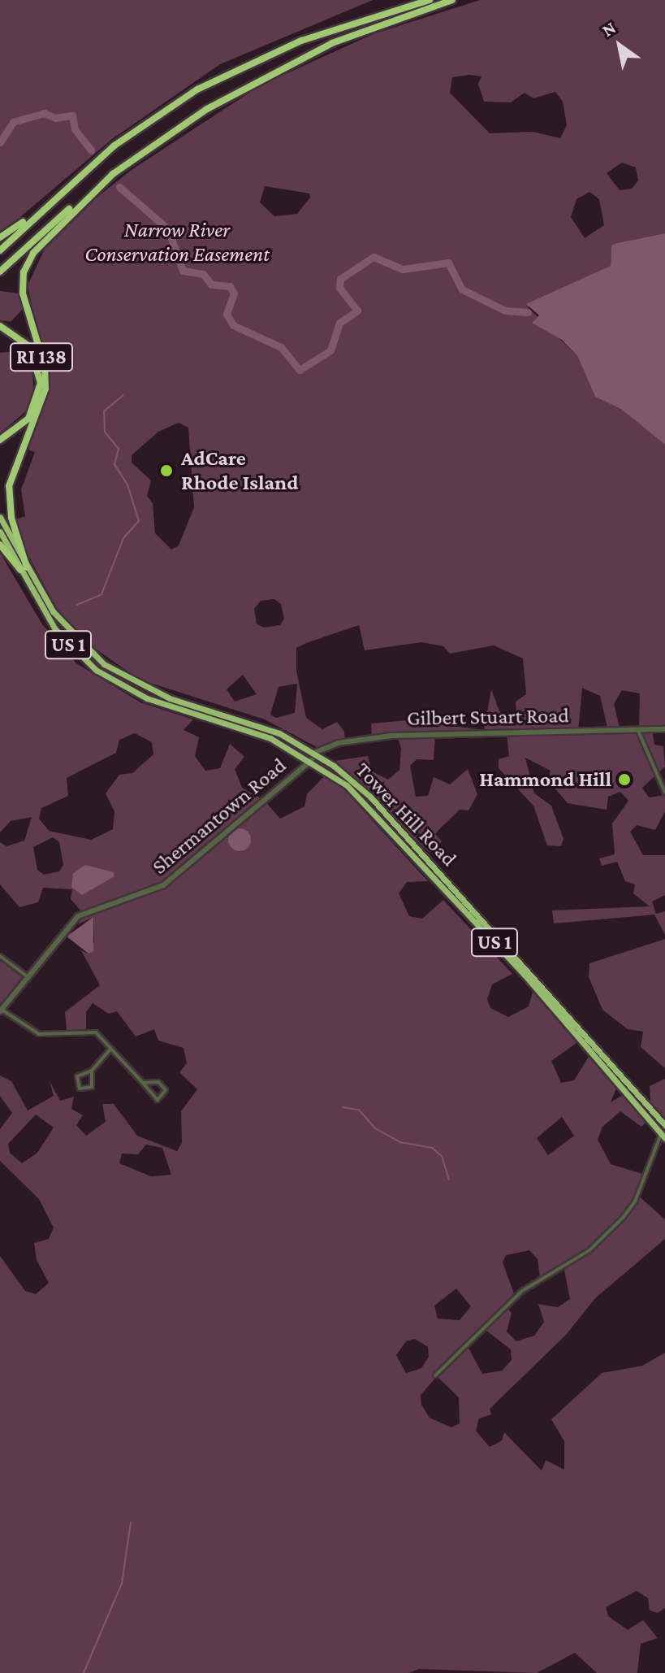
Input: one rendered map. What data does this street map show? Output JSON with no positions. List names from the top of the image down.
{
  "streets": {
    "highway": ["RI 138", "US 1", "Tower Hill Road"],
    "street": ["Gilbert Stuart Road", "Shermantown Road"]
  },
  "crossings": [
    ["RI 138", "Tower Hill Road"],
    ["Gilbert Stuart Road", "Tower Hill Road"],
    ["Tower Hill Road", "Shermantown Road"]
  ],
  "parks": ["Narrow River Conservation Easement"],
  "places": ["AdCare Rhode Island", "Hammond Hill"],
  "north": "top left"
}
